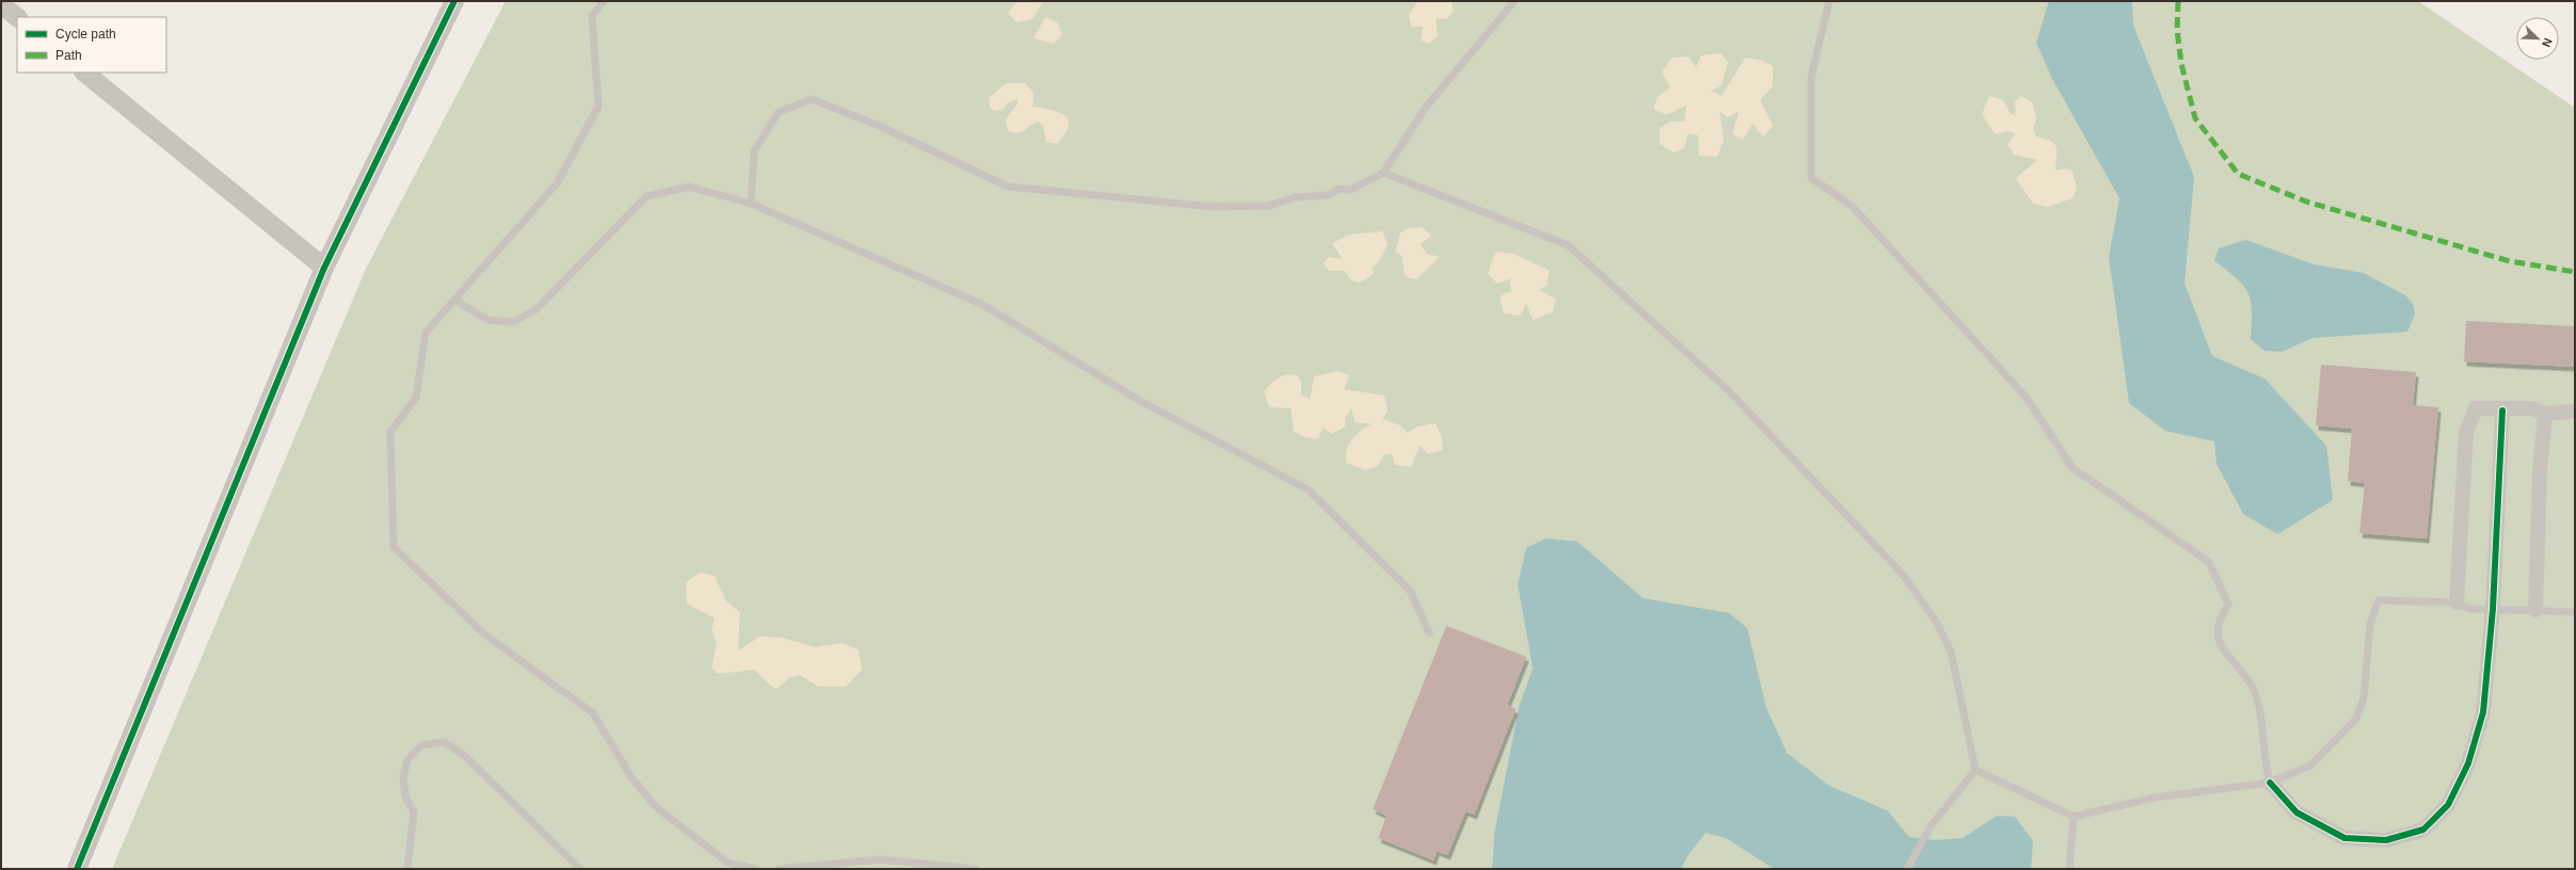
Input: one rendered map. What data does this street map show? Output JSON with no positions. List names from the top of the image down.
{
  "legend": ["Cycle path", "Path"],
  "north": "bottom right"
}
